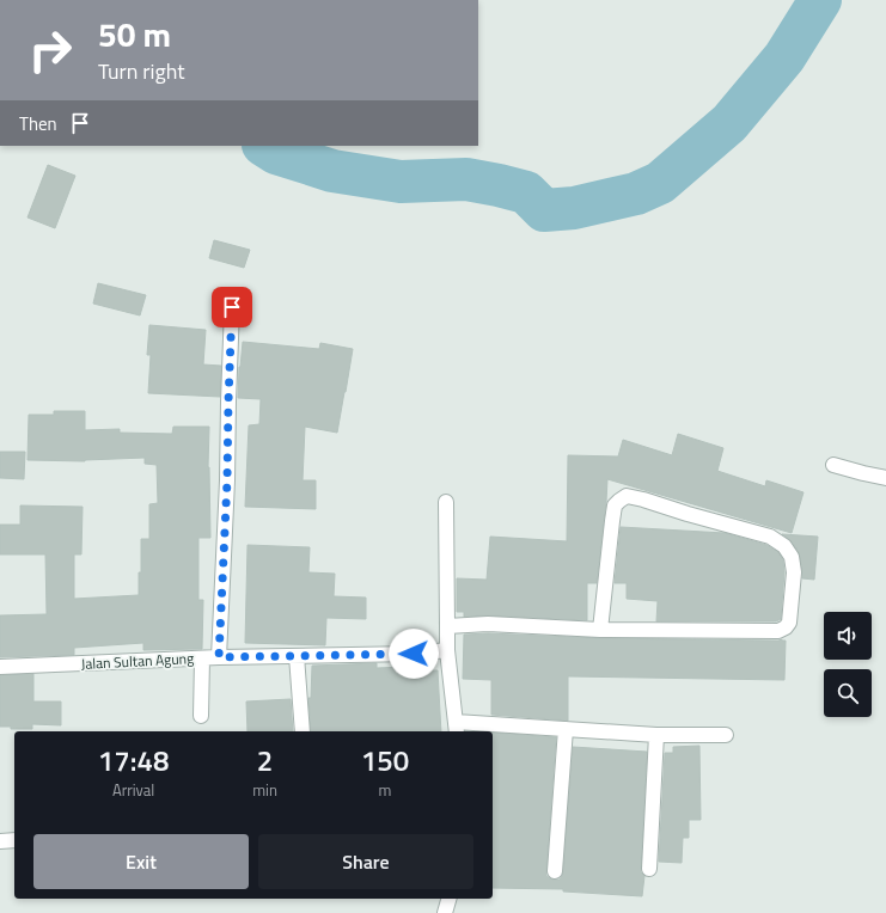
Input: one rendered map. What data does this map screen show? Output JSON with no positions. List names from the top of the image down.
{
  "streets": {
    "street": ["Jalan Sultan Agung"]
  },
  "page": {
    "turn": ["50 m", "Turn right"],
    "then": "Then",
    "eta": [
      "17:48",
      "Arrival",
      "2",
      "min",
      "150",
      "m"
    ],
    "buttons": ["Exit", "Share"]
  }
}
